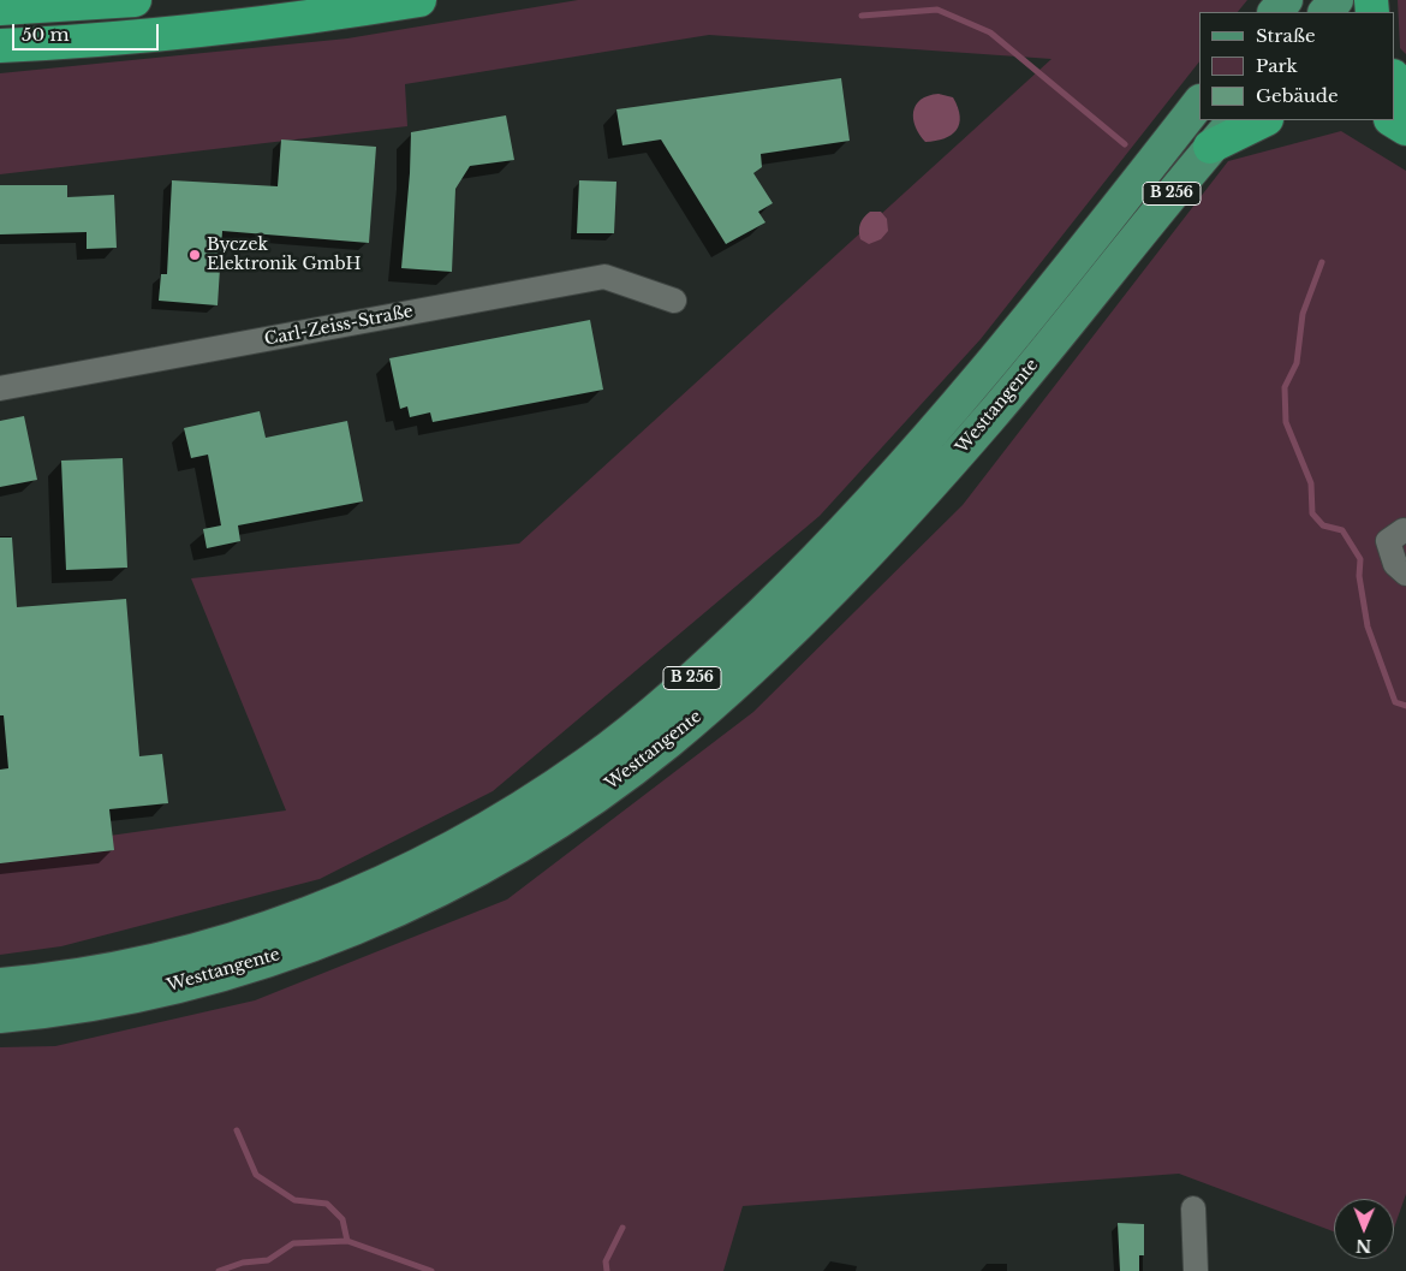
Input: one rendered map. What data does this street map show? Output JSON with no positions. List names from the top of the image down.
{
  "streets": {
    "main road": ["B 256", "Westtangente"],
    "street": ["Carl-Zeiss-Straße"]
  },
  "places": ["Byczek Elektronik GmbH"],
  "legend": ["Straße", "Park", "Gebäude"],
  "scale_bar": "50 m",
  "north": "bottom"
}
